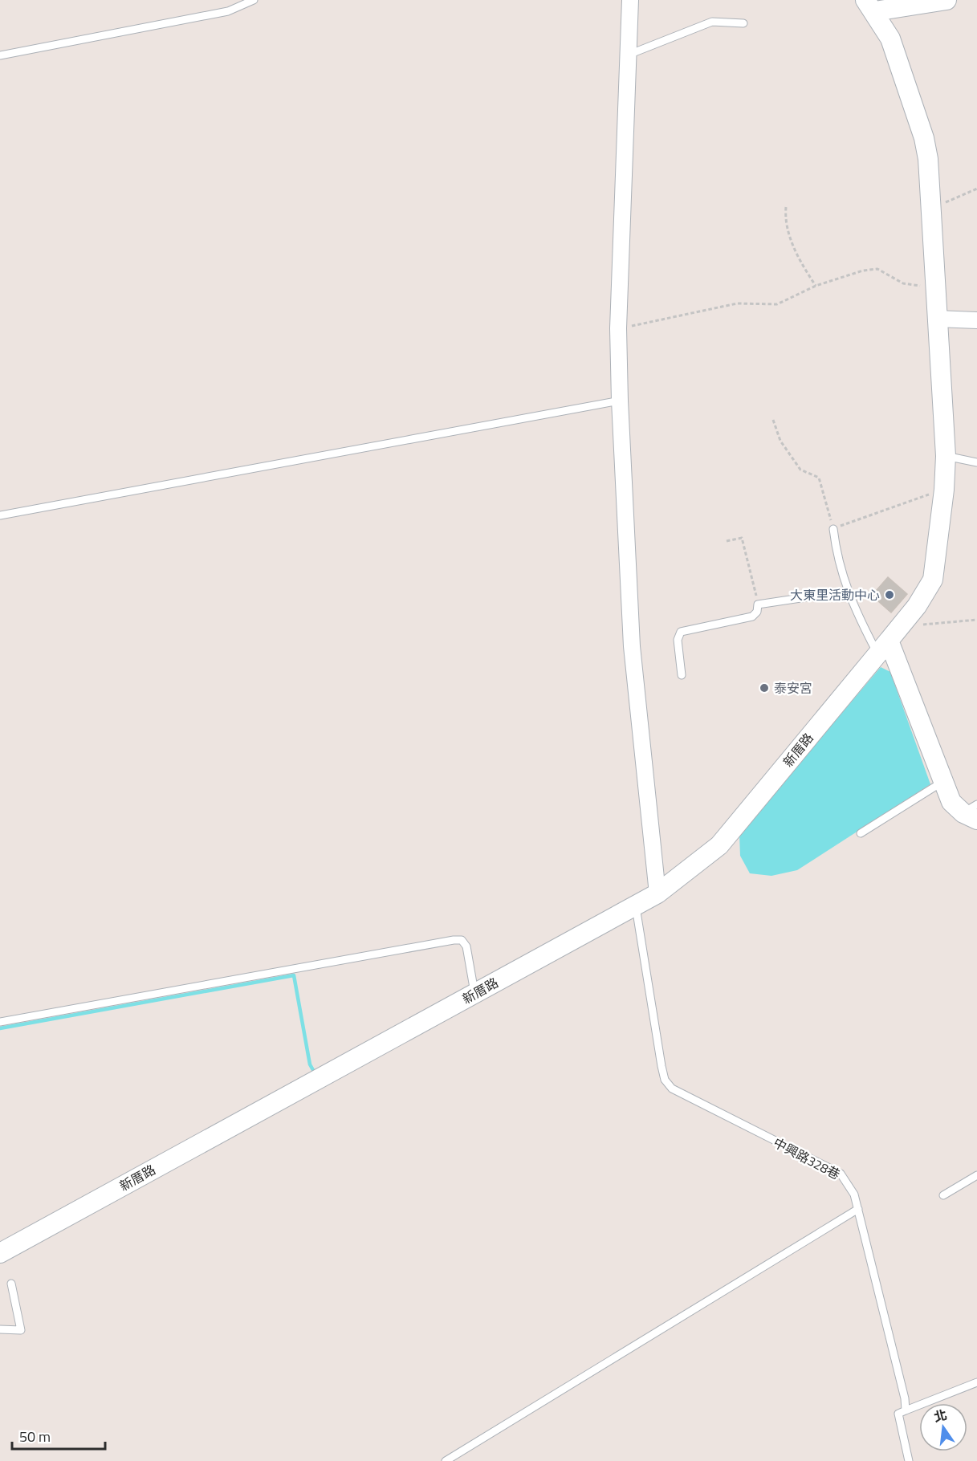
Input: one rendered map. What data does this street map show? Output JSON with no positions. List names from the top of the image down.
{
  "streets": {
    "street": ["新厝路"],
    "lane": ["中興路328巷"]
  },
  "crossings": [
    ["新厝路", "中興路328巷"]
  ],
  "places": ["大東里活動中心", "泰安宮"],
  "scale_bar": "50 m",
  "north": "top"
}
